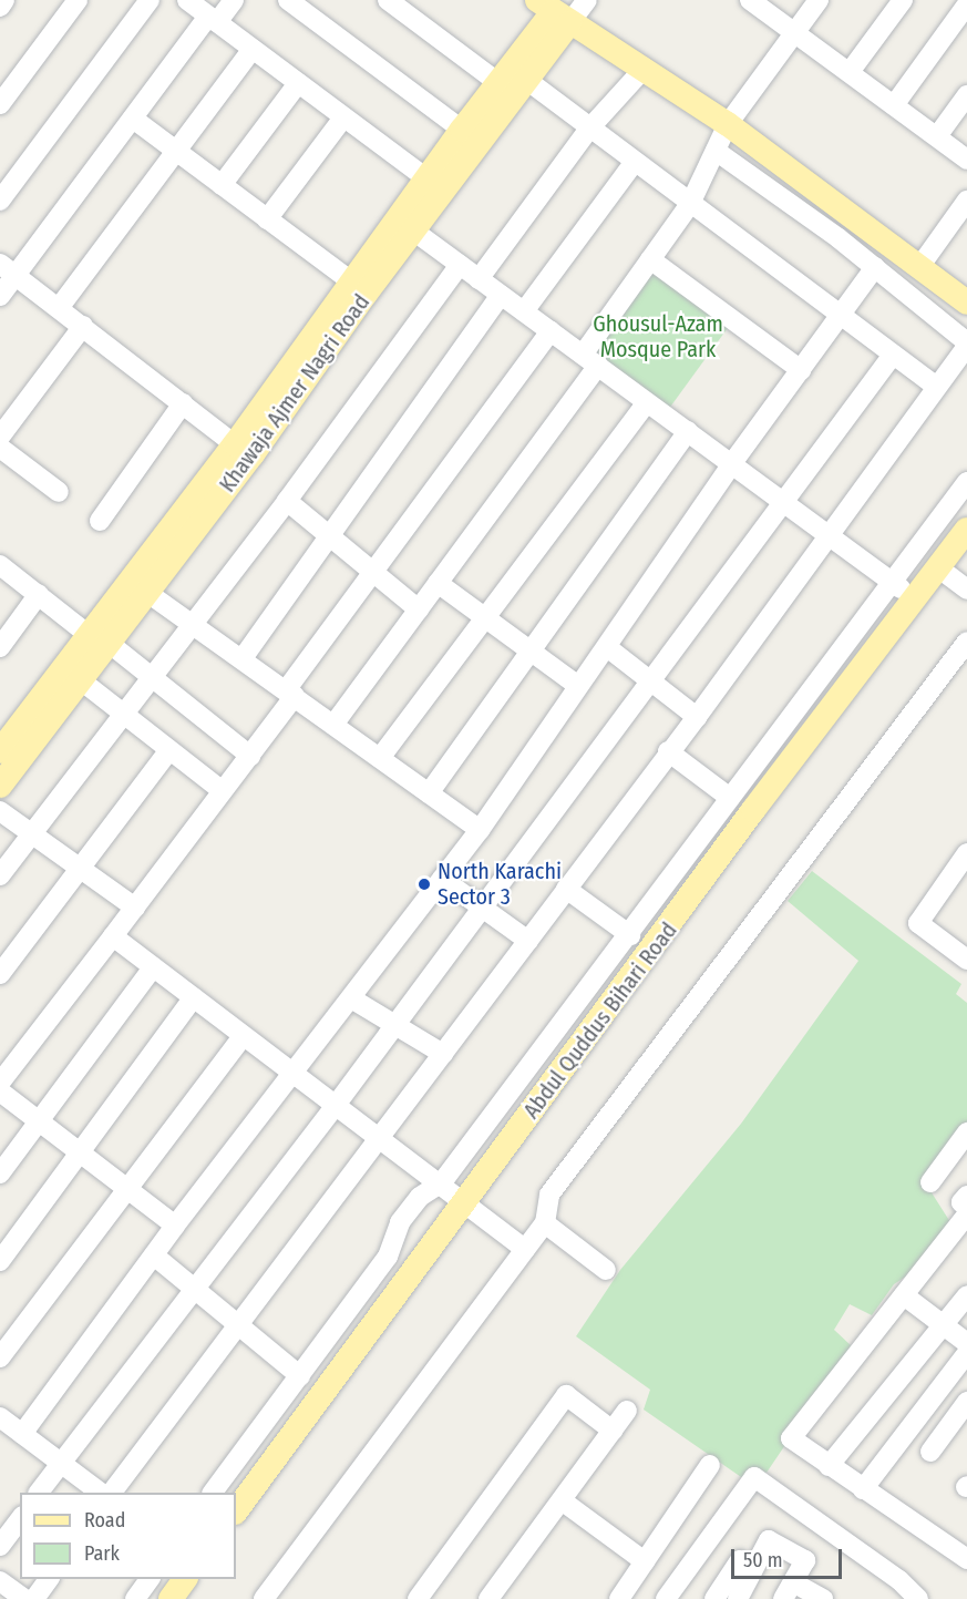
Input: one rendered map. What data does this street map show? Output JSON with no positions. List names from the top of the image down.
{
  "streets": {
    "main road": ["Khawaja Ajmer Nagri Road", "Abdul Quddus Bihari Road"]
  },
  "parks": ["Ghousul-Azam Mosque Park"],
  "places": ["North Karachi Sector 3"],
  "legend": ["Road", "Park"],
  "scale_bar": "50 m"
}
